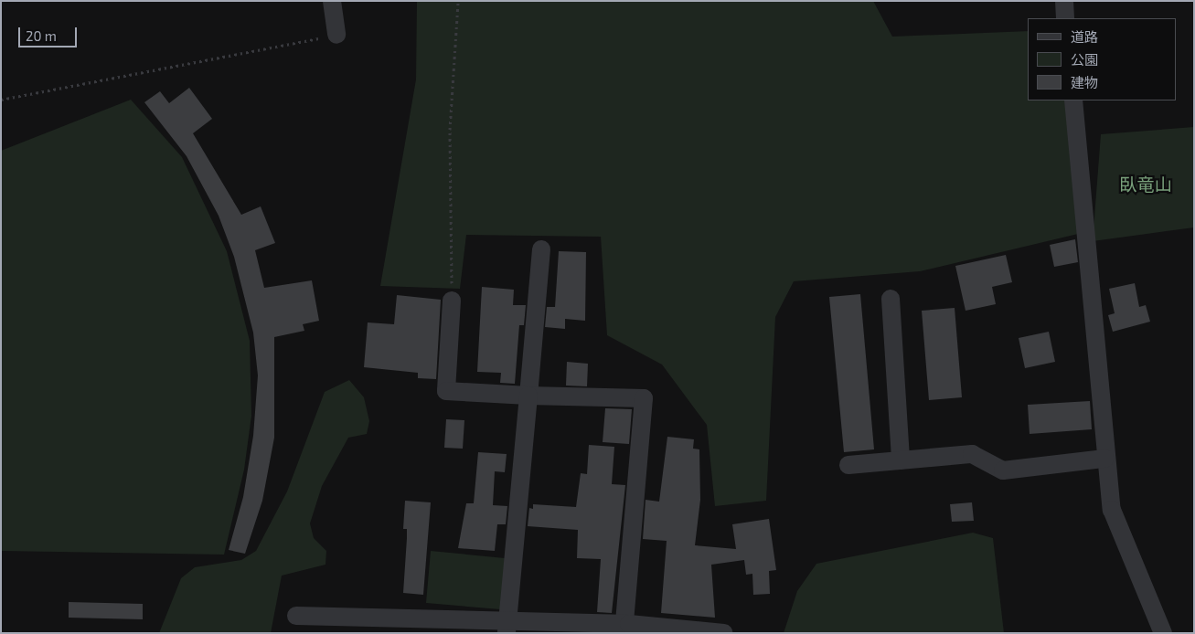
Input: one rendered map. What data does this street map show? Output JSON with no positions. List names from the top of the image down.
{
  "parks": ["臥竜山"],
  "legend": ["道路", "公園", "建物"],
  "scale_bar": "20 m"
}
